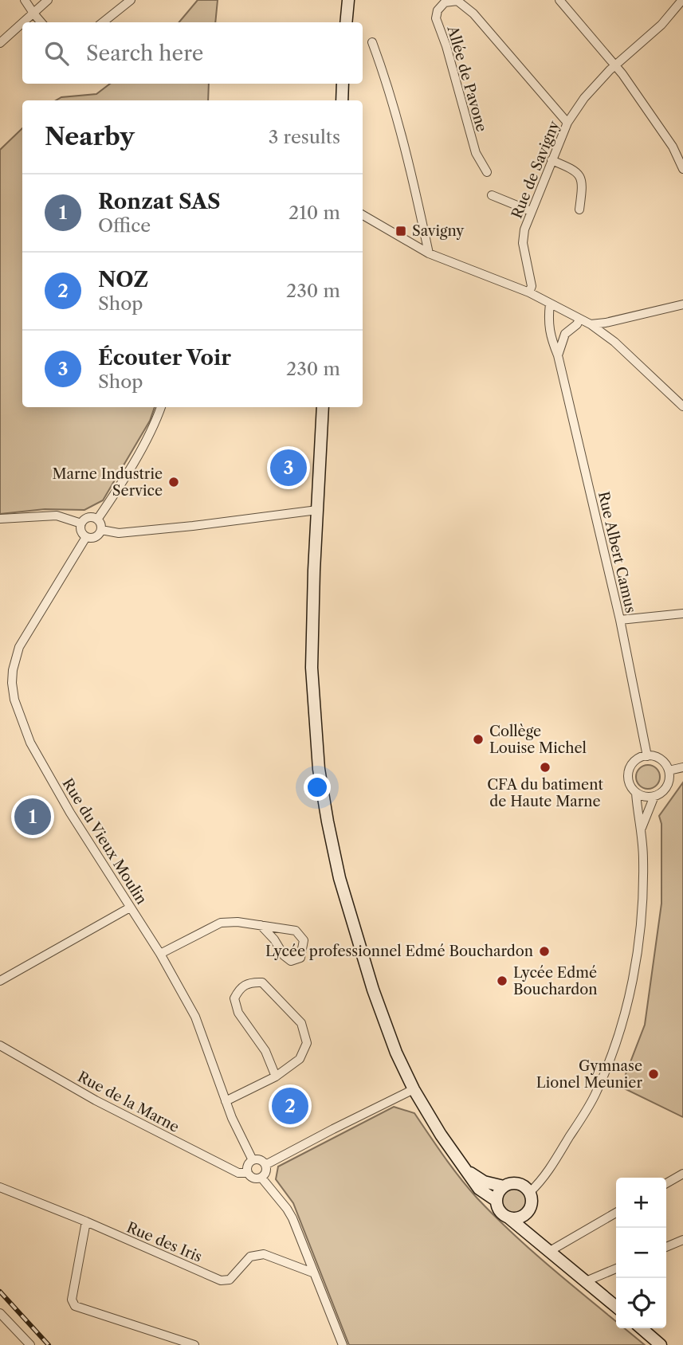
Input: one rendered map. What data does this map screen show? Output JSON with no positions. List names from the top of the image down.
{
  "streets": {
    "street": [
      "Allée de Pavone",
      "Rue de Savigny",
      "Rue Albert Camus",
      "Rue du Vieux Moulin",
      "Rue de la Marne",
      "Rue des Iris"
    ]
  },
  "crossings": [
    ["Allée de Pavone", "Rue de Savigny"],
    ["Rue du Vieux Moulin", "Rue de la Marne"]
  ],
  "places": {
    "transit": ["Savigny"],
    "other": [
      "Marne Industrie Service",
      "Collège Louise Michel",
      "CFA du batiment de Haute Marne",
      "Lycée professionnel Edmé Bouchardon",
      "Lycée Edmé Bouchardon",
      "Gymnase Lionel Meunier"
    ]
  },
  "page": {
    "search": "Search here",
    "heading": ["Nearby", "3 results"],
    "list": [
      {
        "mark": "1",
        "name": "Ronzat SAS",
        "note": "Office",
        "value": "210 m"
      },
      {
        "mark": "2",
        "name": "NOZ",
        "note": "Shop",
        "value": "230 m"
      },
      {
        "mark": "3",
        "name": "Écouter Voir",
        "note": "Shop",
        "value": "230 m"
      }
    ],
    "pins": ["3", "1", "2"],
    "map_buttons": ["+", "−"]
  }
}
